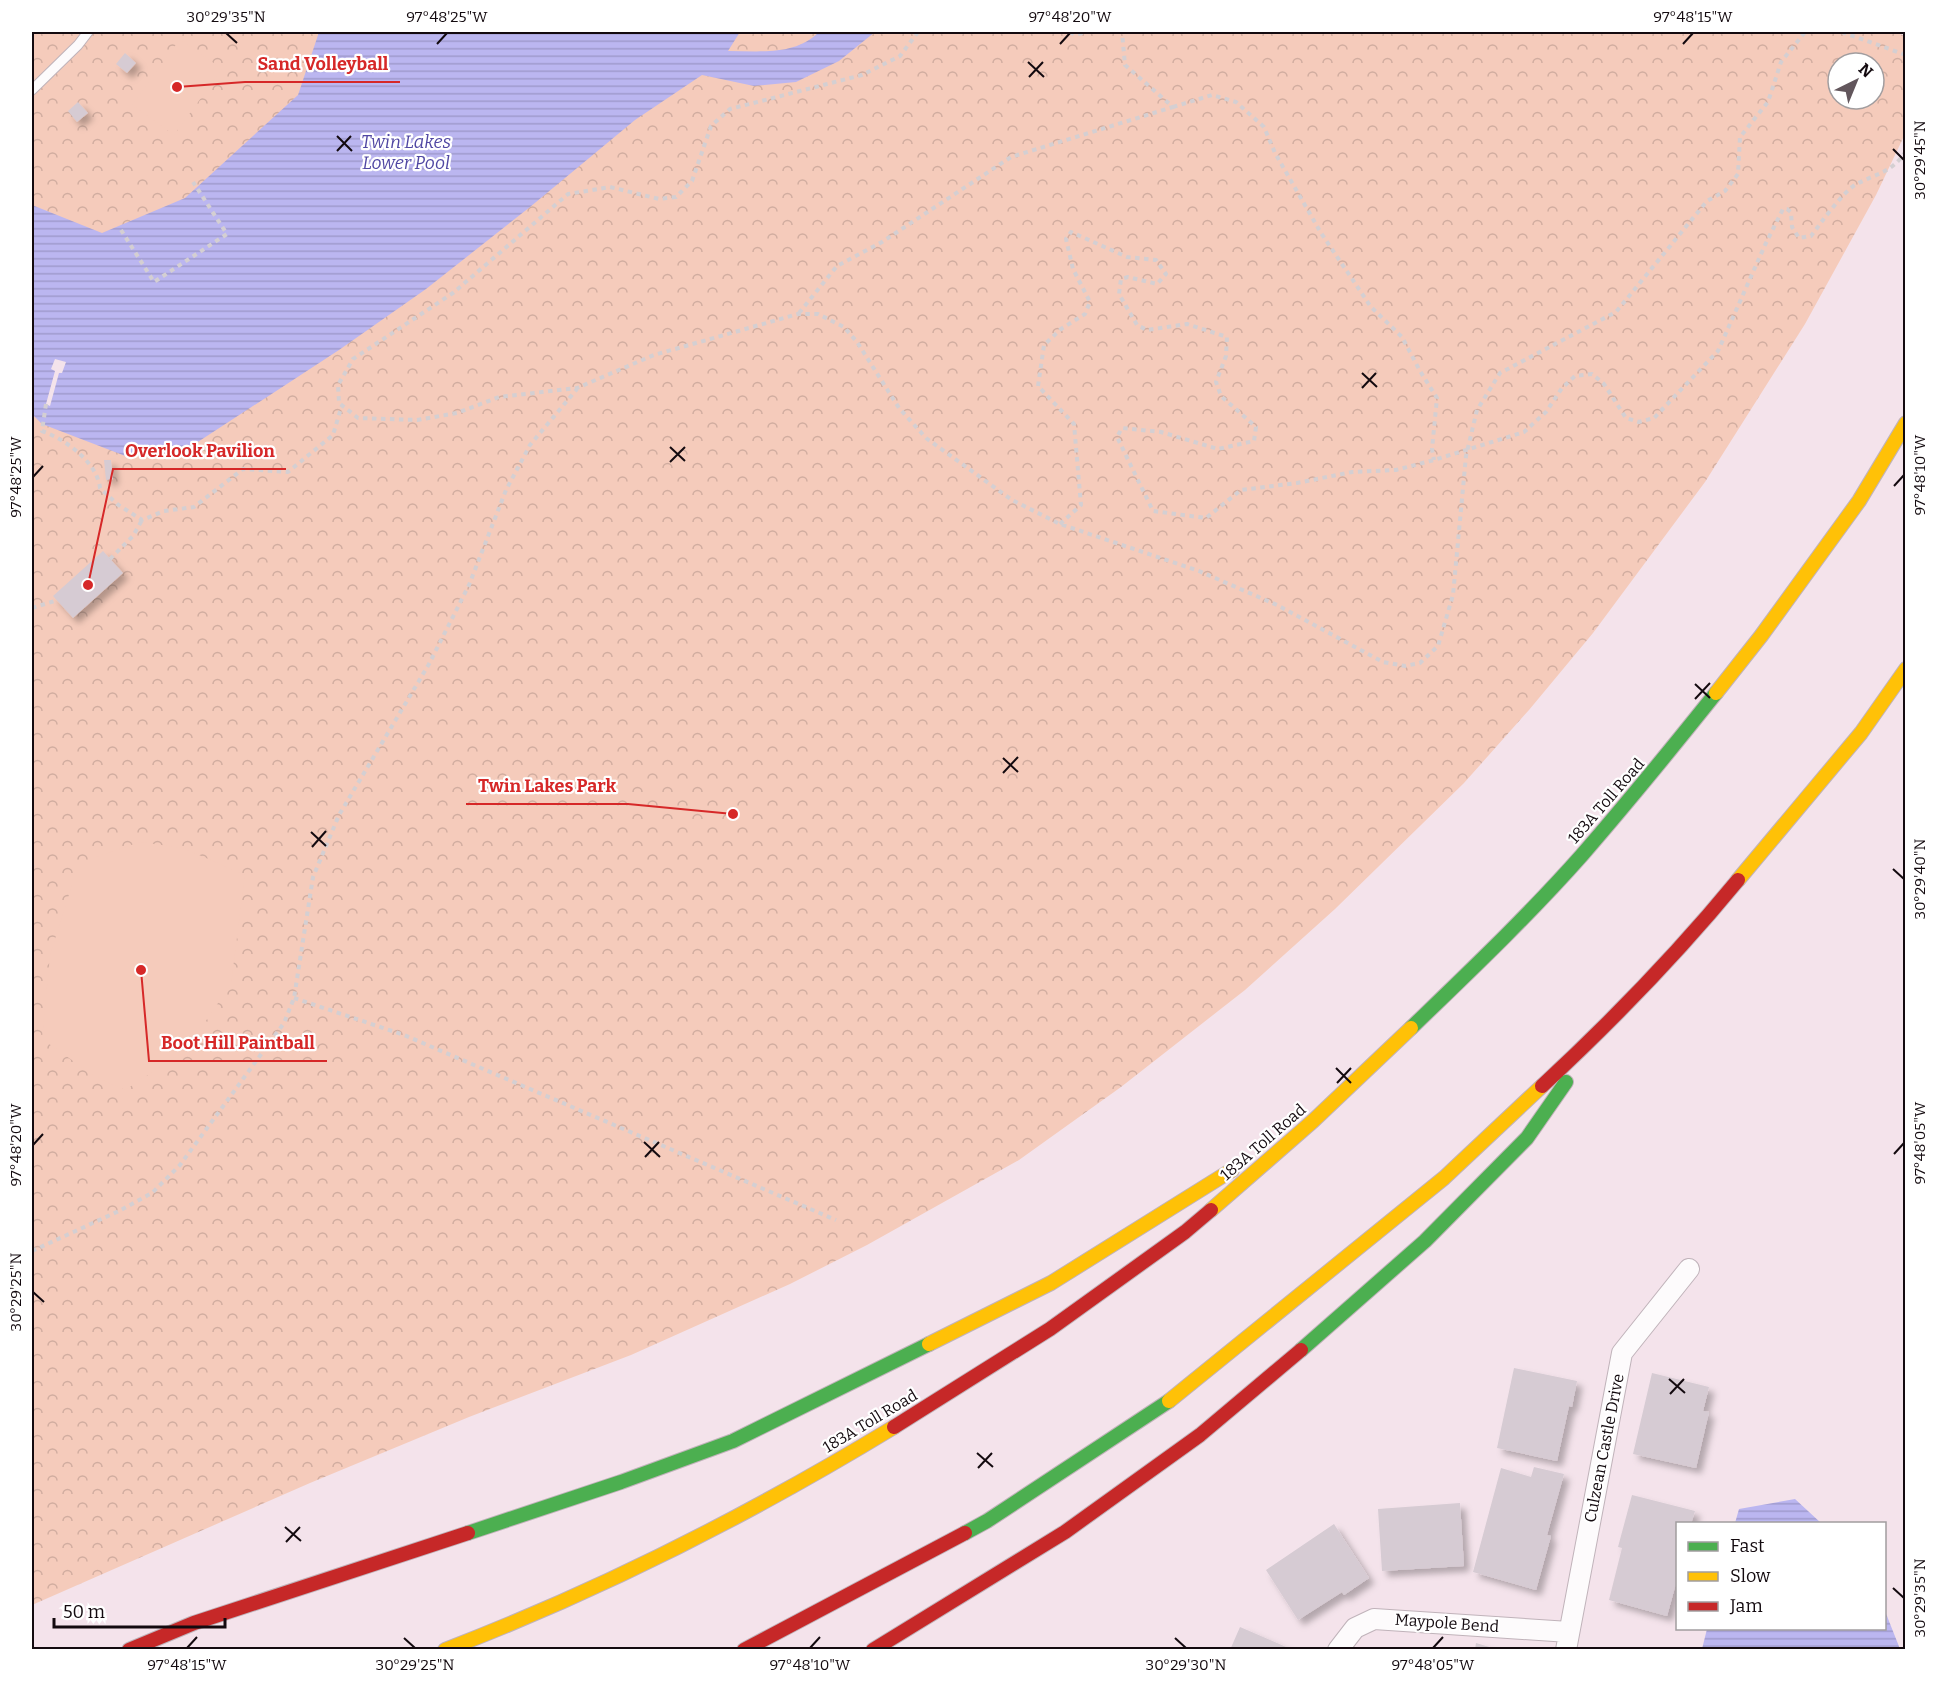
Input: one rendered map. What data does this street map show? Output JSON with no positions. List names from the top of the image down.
{
  "streets": {
    "highway": ["183A Toll Road"],
    "street": ["Culzean Castle Drive", "Maypole Bend"]
  },
  "crossings": [
    ["Culzean Castle Drive", "Maypole Bend"]
  ],
  "water": ["Twin Lakes Lower Pool"],
  "places": [
    "Sand Volleyball",
    "Overlook Pavilion",
    "Twin Lakes Park",
    "Boot Hill Paintball"
  ],
  "legend": ["Fast", "Slow", "Jam"],
  "scale_bar": "50 m",
  "north": "top right",
  "coordinates": [
    "30°29'35\"N",
    "97°48'25\"W",
    "97°48'20\"W",
    "97°48'15\"W",
    "30°29'45\"N",
    "97°48'10\"W",
    "30°29'40\"N",
    "97°48'05\"W",
    "30°29'25\"N",
    "30°29'30\"N"
  ]
}
